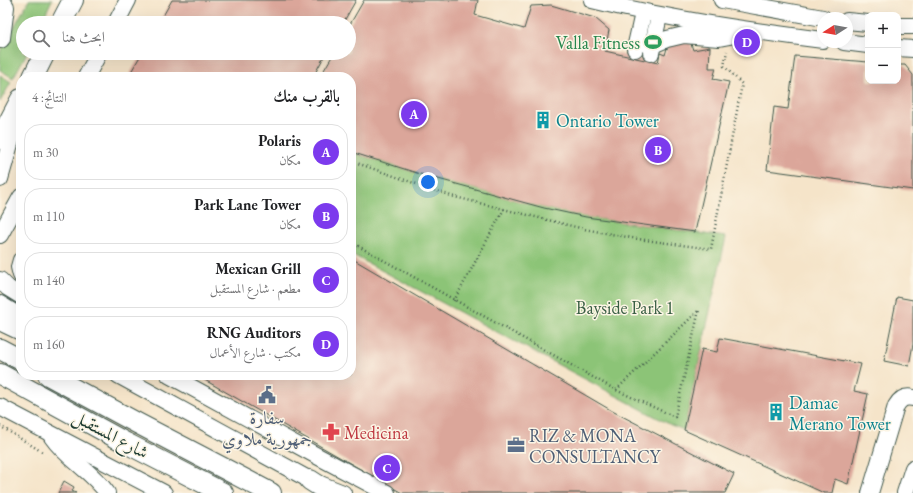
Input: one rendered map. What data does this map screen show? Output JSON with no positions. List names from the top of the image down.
{
  "streets": {
    "main road": ["شارع المستقبل"]
  },
  "parks": ["Bayside Park 1"],
  "places": {
    "sports": ["Valla Fitness"],
    "building": ["Ontario Tower", "Damac Merano Tower"],
    "public building": ["سفارة جمهورية ملاوي"],
    "pharmacy": ["Medicina"],
    "office": ["RIZ & MONA CONSULTANCY"]
  },
  "north": "left",
  "page": {
    "map_buttons": ["+", "−"],
    "search": "ابحث هنا",
    "pins": [
      "D",
      "A",
      "B",
      "C"
    ],
    "heading": ["بالقرب منك", "النتائج: 4"],
    "list": [
      {
        "mark": "A",
        "name": "Polaris",
        "note": "مكان",
        "value": "30 m"
      },
      {
        "mark": "B",
        "name": "Park Lane Tower",
        "note": "مكان",
        "value": "110 m"
      },
      {
        "mark": "C",
        "name": "Mexican Grill",
        "note": "مطعم · شارع المستقبل",
        "value": "140 m"
      },
      {
        "mark": "D",
        "name": "RNG Auditors",
        "note": "مكتب · شارع الأعمال",
        "value": "160 m"
      }
    ]
  }
}
